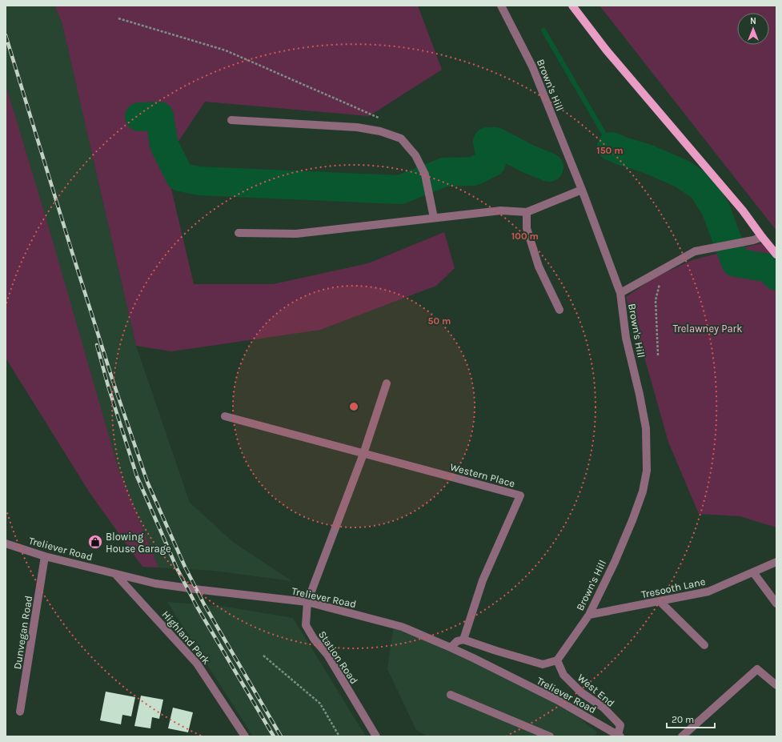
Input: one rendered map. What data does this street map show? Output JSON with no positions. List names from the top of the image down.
{
  "streets": {
    "street": [
      "Brown's Hill",
      "Western Place",
      "Treliever Road",
      "Tresooth Lane",
      "Dunvegan Road",
      "Highland Park",
      "Station Road",
      "West End"
    ]
  },
  "crossings": [
    ["Brown's Hill", "Tresooth Lane"],
    ["Brown's Hill", "West End"],
    ["Treliever Road", "Dunvegan Road"],
    ["Treliever Road", "Highland Park"],
    ["Treliever Road", "Station Road"],
    ["Treliever Road", "West End"]
  ],
  "parks": ["Trelawney Park"],
  "places": {
    "shop": ["Blowing House Garage"]
  },
  "scale_bar": "20 m",
  "north": "top",
  "rings": ["150 m", "100 m", "50 m"]
}
